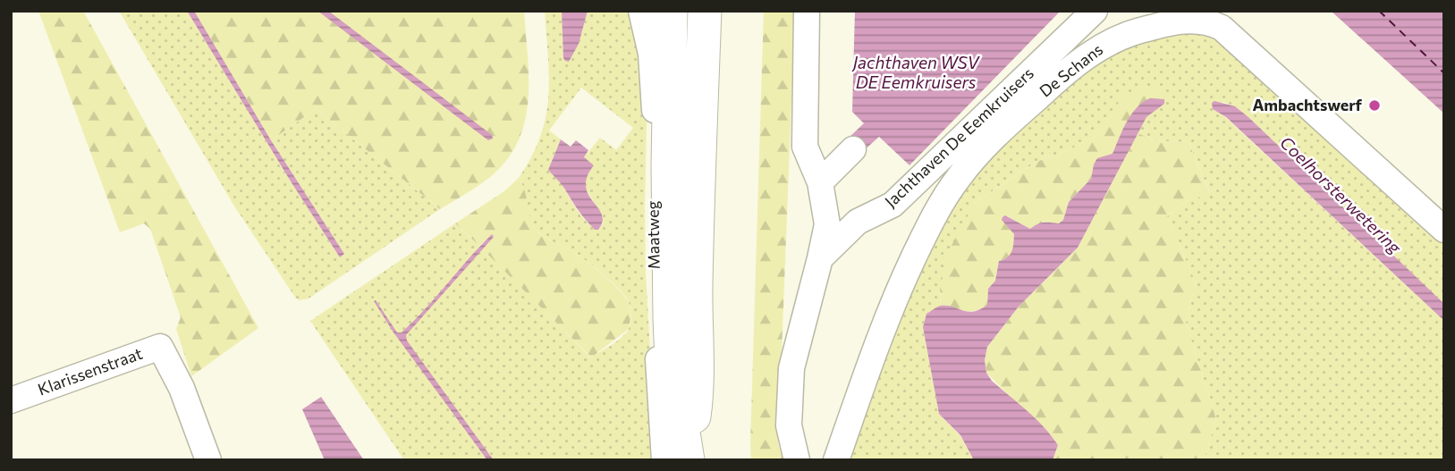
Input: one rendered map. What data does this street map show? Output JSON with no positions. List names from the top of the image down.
{
  "streets": {
    "main road": ["Maatweg"],
    "street": ["De Schans", "Jachthaven De Eemkruisers", "Klarissenstraat"]
  },
  "water": ["Jachthaven WSV DE Eemkruisers", "Coelhorsterwetering"],
  "places": ["Ambachtswerf"]
}
